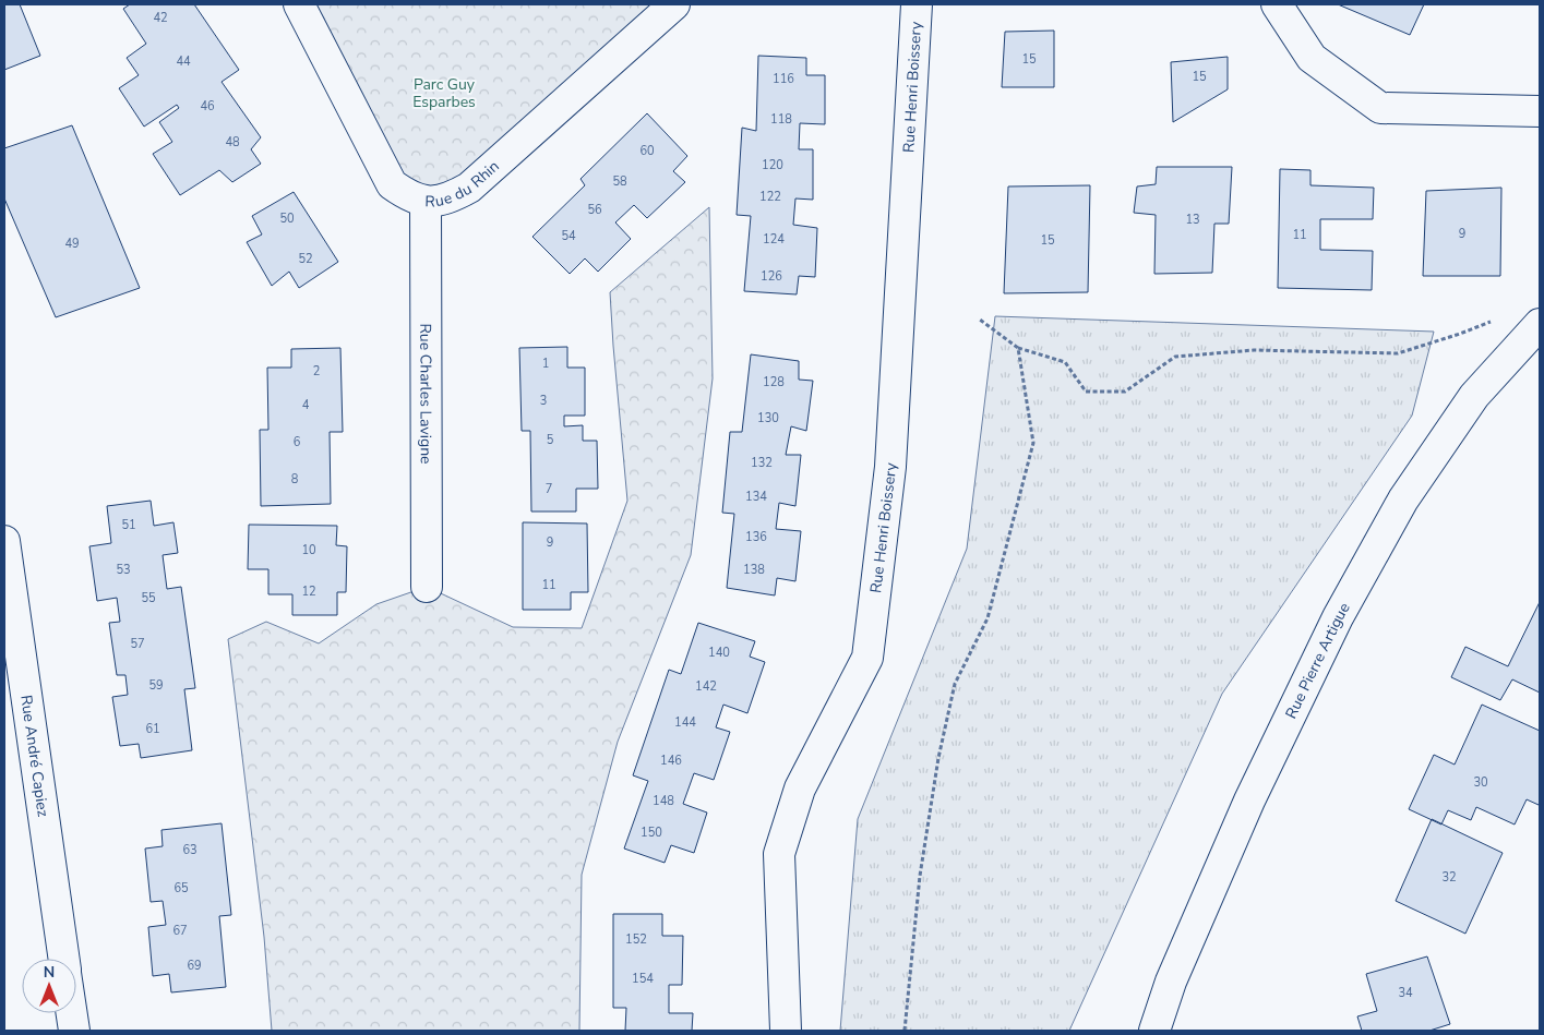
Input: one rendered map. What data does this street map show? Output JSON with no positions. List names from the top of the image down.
{
  "streets": {
    "street": [
      "Rue Henri Boissery",
      "Rue du Rhin",
      "Rue Charles Lavigne",
      "Rue Pierre Artigue",
      "Rue André Capiez"
    ]
  },
  "crossings": [
    ["Rue du Rhin", "Rue Charles Lavigne"]
  ],
  "parks": ["Parc Guy Esparbes"],
  "house_numbers": [
    "42",
    "15",
    "44",
    "15",
    "116",
    "46",
    "118",
    "48",
    "60",
    "120",
    "58",
    "122",
    "56",
    "50",
    "13",
    "9",
    "11",
    "54",
    "124",
    "15",
    "49",
    "52",
    "126",
    "1",
    "2",
    "128",
    "3",
    "4",
    "130",
    "5",
    "6",
    "132",
    "8",
    "7",
    "134",
    "51",
    "136",
    "9",
    "10",
    "53",
    "138",
    "11",
    "12",
    "55",
    "57",
    "140",
    "59",
    "142",
    "144",
    "61",
    "146",
    "30",
    "148",
    "150",
    "63",
    "32",
    "65",
    "67",
    "152",
    "69",
    "154",
    "34"
  ],
  "north": "top"
}
